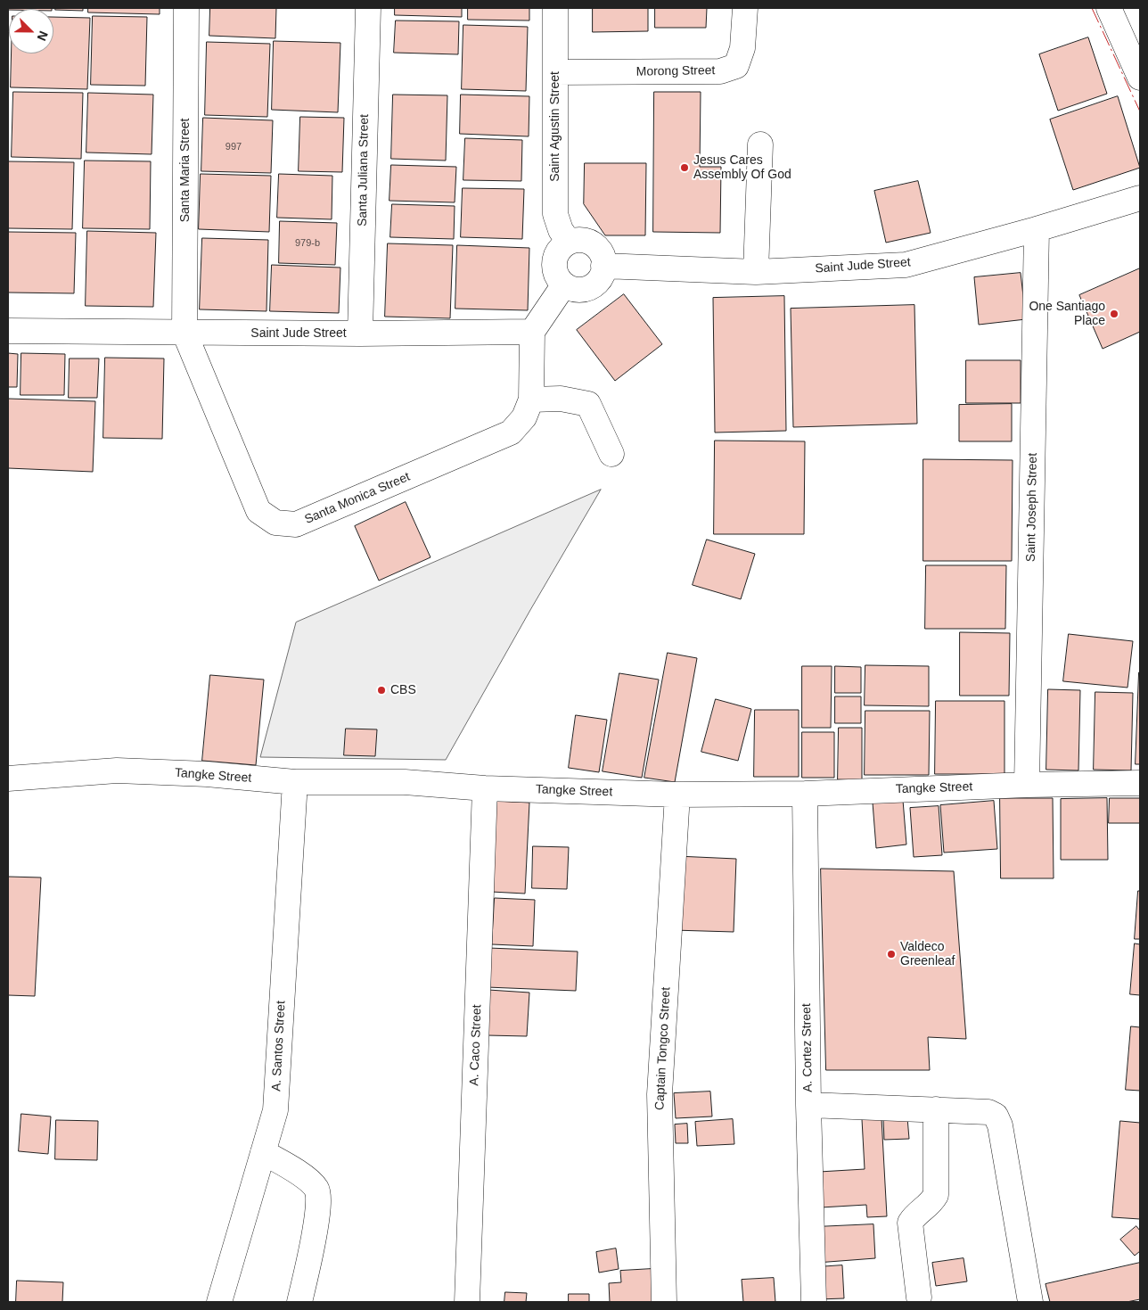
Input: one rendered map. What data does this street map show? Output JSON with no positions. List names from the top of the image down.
{
  "streets": {
    "street": [
      "Morong Street",
      "Saint Agustin Street",
      "Santa Maria Street",
      "Santa Juliana Street",
      "Saint Jude Street",
      "Santa Monica Street",
      "Saint Joseph Street",
      "Tangke Street",
      "A. Caco Street",
      "A. Santos Street",
      "A. Cortez Street",
      "Captain Tongco Street"
    ]
  },
  "crossings": [
    ["Morong Street", "Saint Agustin Street"],
    ["Saint Agustin Street", "Saint Jude Street"],
    ["Santa Maria Street", "Saint Jude Street"],
    ["Santa Maria Street", "Santa Monica Street"],
    ["Santa Juliana Street", "Saint Jude Street"],
    ["Saint Jude Street", "Santa Monica Street"],
    ["Saint Jude Street", "Saint Joseph Street"],
    ["Saint Joseph Street", "Tangke Street"],
    ["Tangke Street", "A. Caco Street"],
    ["Tangke Street", "A. Santos Street"],
    ["Tangke Street", "A. Cortez Street"],
    ["Tangke Street", "Captain Tongco Street"]
  ],
  "places": [
    "Jesus Cares Assembly Of God",
    "One Santiago Place",
    "CBS",
    "Valdeco Greenleaf"
  ],
  "house_numbers": ["997", "979-b"],
  "north": "bottom right"
}
